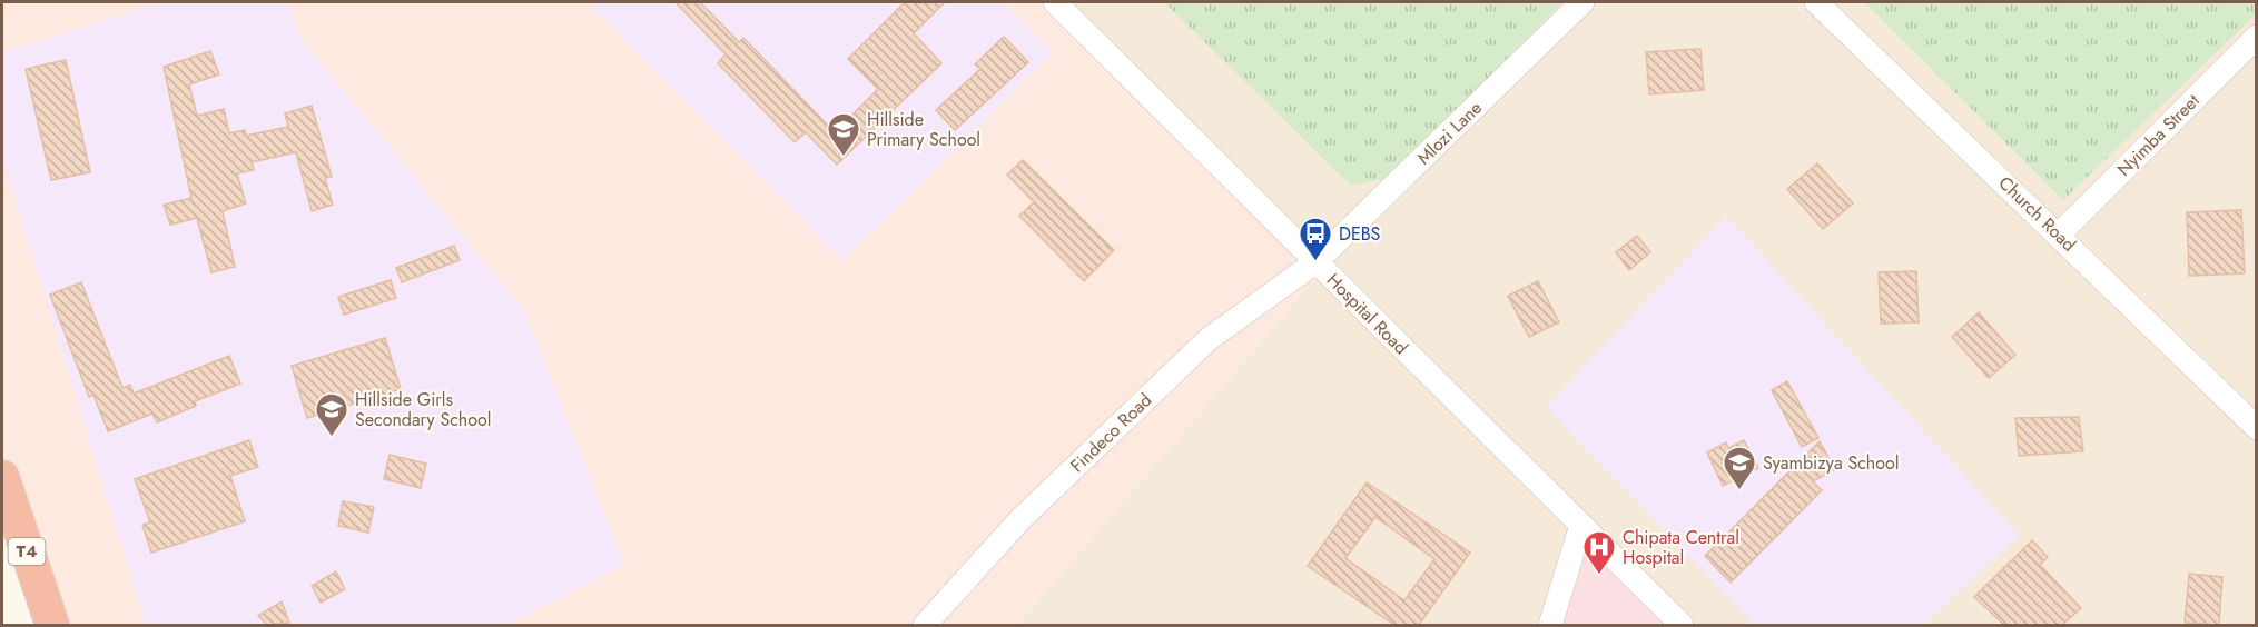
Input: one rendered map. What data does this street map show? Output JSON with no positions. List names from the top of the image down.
{
  "streets": {
    "highway": ["T4"],
    "street": [
      "Mlozi Lane",
      "Nyimba Street",
      "Church Road",
      "Hospital Road",
      "Findeco Road"
    ]
  },
  "crossings": [
    ["Mlozi Lane", "Hospital Road"],
    ["Mlozi Lane", "Findeco Road"],
    ["Nyimba Street", "Church Road"],
    ["Hospital Road", "Findeco Road"]
  ],
  "places": {
    "school or university": ["Hillside Primary School", "Hillside Girls Secondary School", "Syambizya School"],
    "bus stop": ["DEBS"],
    "hospital": ["Chipata Central Hospital"]
  }
}
